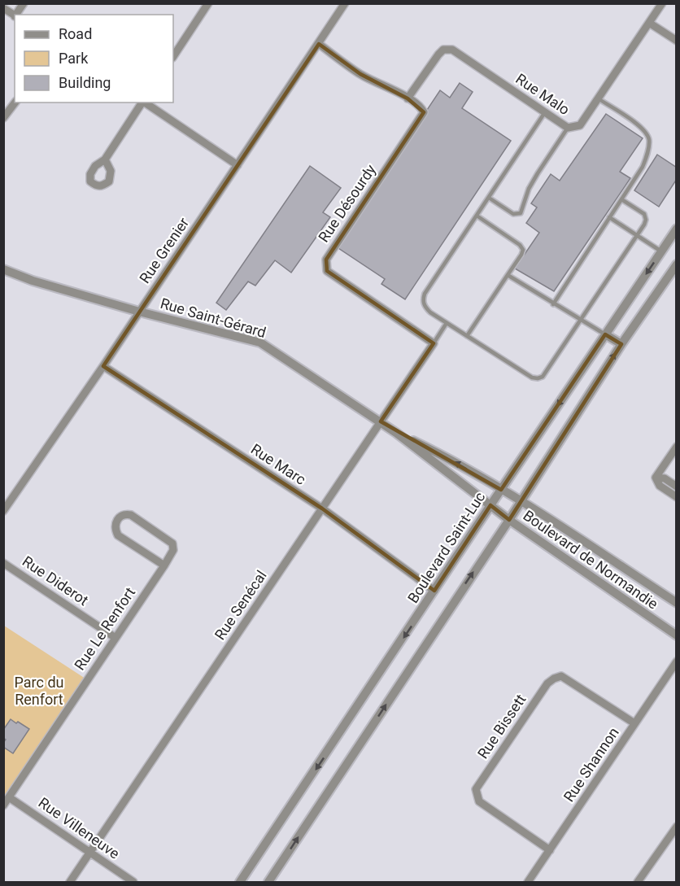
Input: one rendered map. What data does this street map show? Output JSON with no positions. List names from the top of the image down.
{
  "streets": {
    "street": [
      "Rue Malo",
      "Rue Désourdy",
      "Rue Grenier",
      "Rue Saint-Gérard",
      "Rue Marc",
      "Boulevard Saint-Luc",
      "Boulevard de Normandie",
      "Rue Diderot",
      "Rue Senécal",
      "Rue Le Renfort",
      "Rue Bissett",
      "Rue Shannon",
      "Rue Villeneuve"
    ]
  },
  "crossings": [
    ["Rue Malo", "Rue Désourdy"],
    ["Rue Désourdy", "Rue Senécal"],
    ["Rue Grenier", "Rue Saint-Gérard"],
    ["Rue Grenier", "Rue Marc"],
    ["Rue Saint-Gérard", "Boulevard Saint-Luc"],
    ["Rue Saint-Gérard", "Boulevard de Normandie"],
    ["Rue Saint-Gérard", "Rue Senécal"],
    ["Rue Marc", "Boulevard Saint-Luc"],
    ["Rue Marc", "Rue Senécal"],
    ["Boulevard Saint-Luc", "Boulevard de Normandie"],
    ["Rue Diderot", "Rue Le Renfort"],
    ["Rue Senécal", "Rue Villeneuve"],
    ["Rue Le Renfort", "Rue Villeneuve"],
    ["Rue Bissett", "Rue Shannon"]
  ],
  "parks": ["Parc du Renfort"],
  "legend": ["Road", "Park", "Building"]
}
